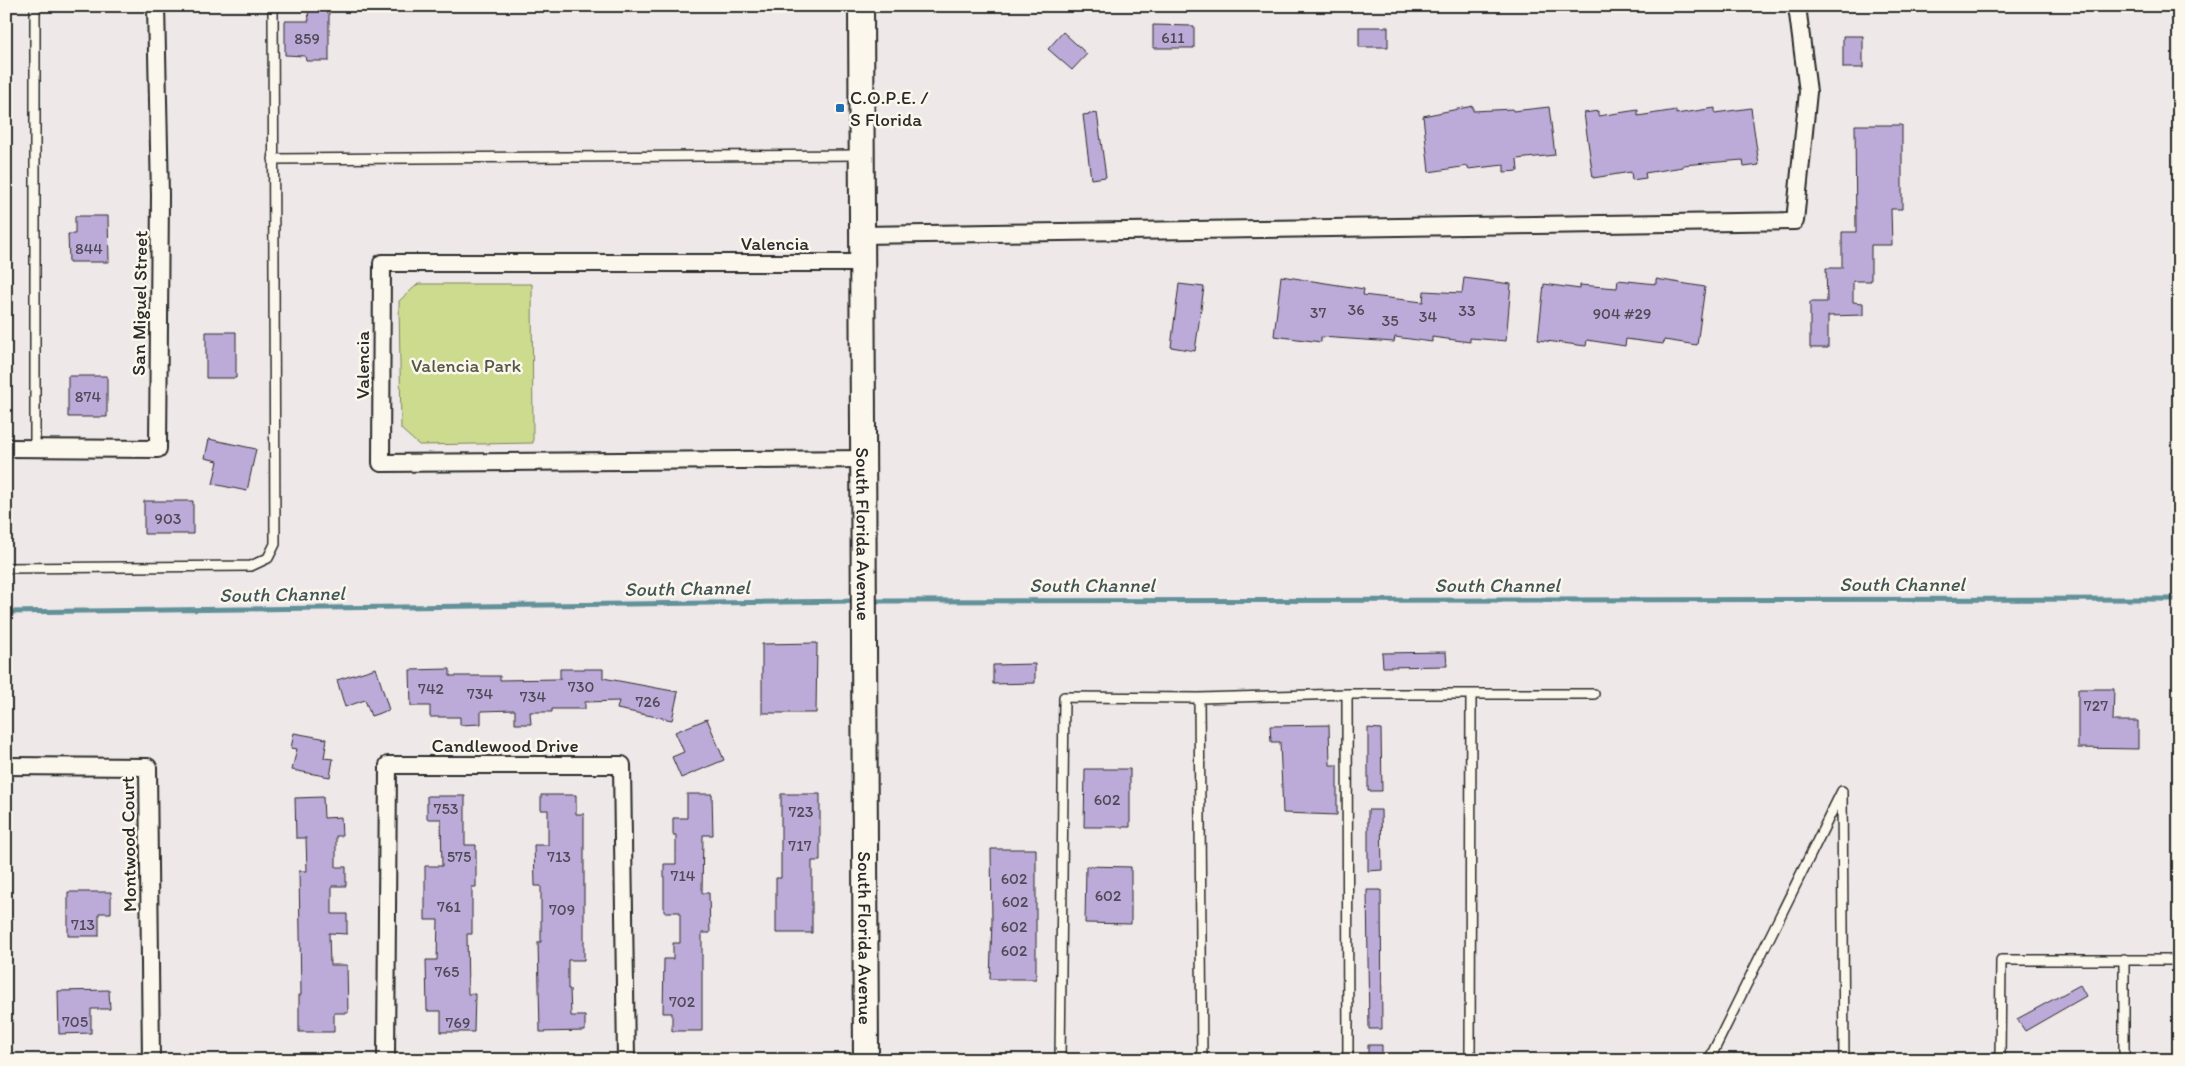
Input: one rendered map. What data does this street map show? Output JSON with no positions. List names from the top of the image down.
{
  "streets": {
    "main road": ["South Florida Avenue"],
    "street": [
      "Valencia",
      "San Miguel Street",
      "Candlewood Drive",
      "Montwood Court"
    ]
  },
  "crossings": [
    ["Valencia", "South Florida Avenue"]
  ],
  "water": ["South Channel"],
  "parks": ["Valencia Park"],
  "places": {
    "transit": ["C.O.P.E. / S Florida"]
  },
  "house_numbers": [
    "611",
    "859",
    "844",
    "36",
    "33",
    "37",
    "904 #29",
    "34",
    "35",
    "874",
    "903",
    "730",
    "742",
    "734",
    "734",
    "726",
    "727",
    "602",
    "753",
    "723",
    "717",
    "575",
    "713",
    "714",
    "602",
    "602",
    "602",
    "761",
    "709",
    "713",
    "602",
    "602",
    "765",
    "702",
    "705",
    "769"
  ]
}
